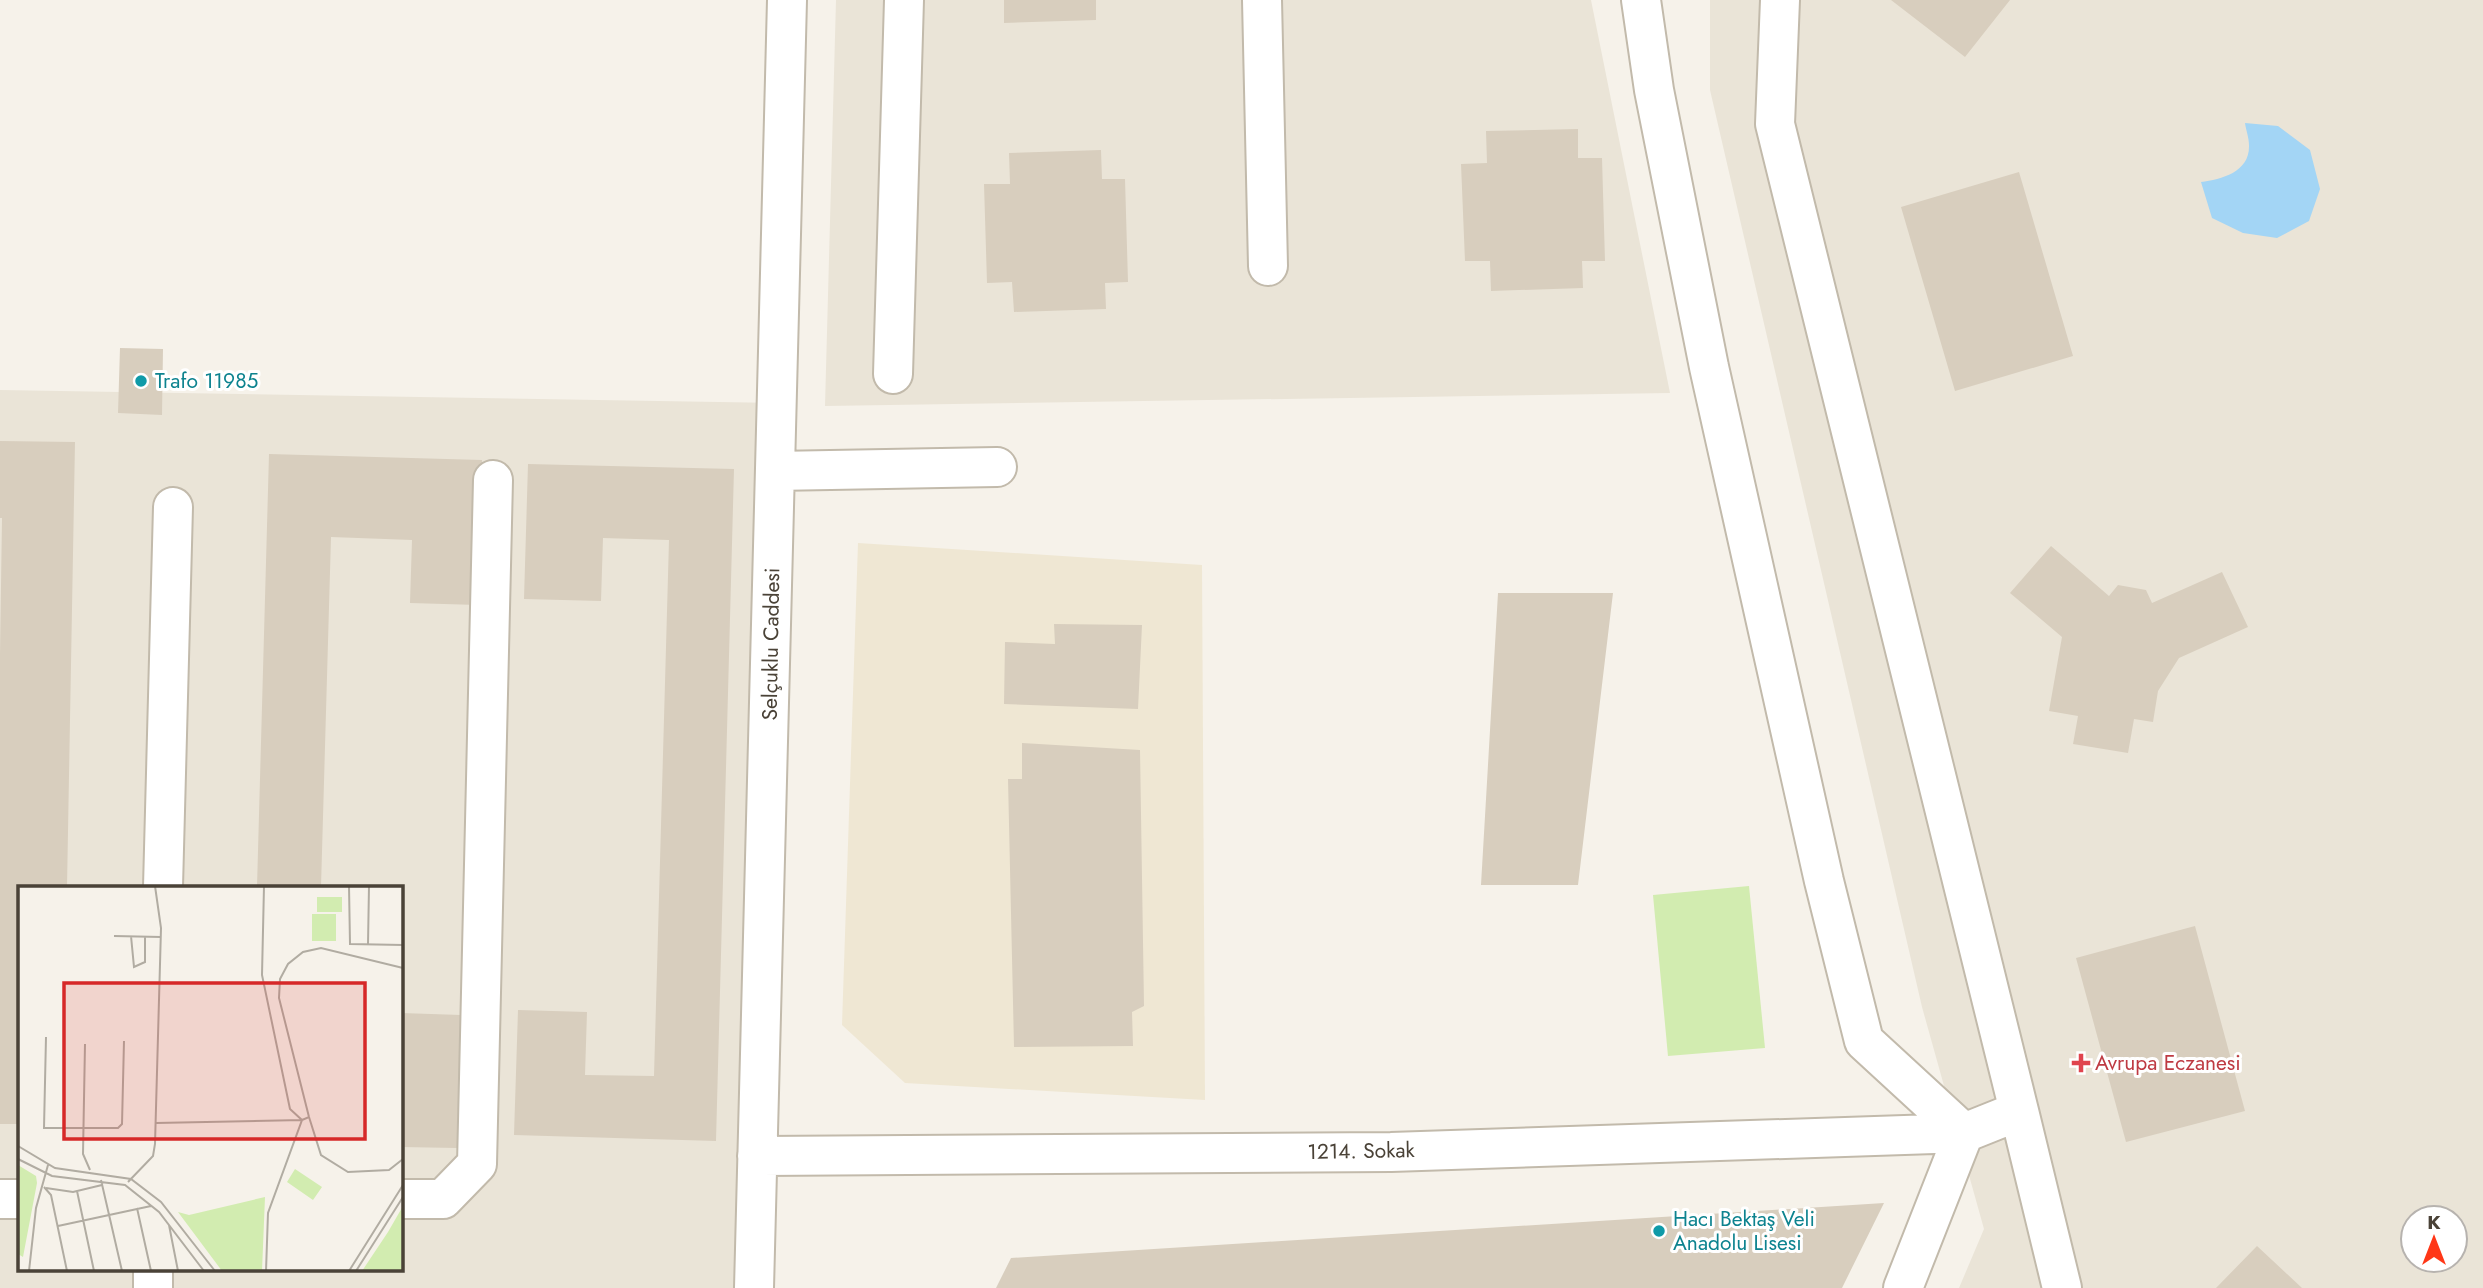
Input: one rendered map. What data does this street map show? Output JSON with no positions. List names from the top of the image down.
{
  "streets": {
    "street": ["Selçuklu Caddesi", "1214. Sokak"]
  },
  "crossings": [
    ["Selçuklu Caddesi", "1214. Sokak"]
  ],
  "places": {
    "other": ["Trafo 11985", "Hacı Bektaş Veli Anadolu Lisesi"],
    "health": ["Avrupa Eczanesi"]
  },
  "north": "top"
}
